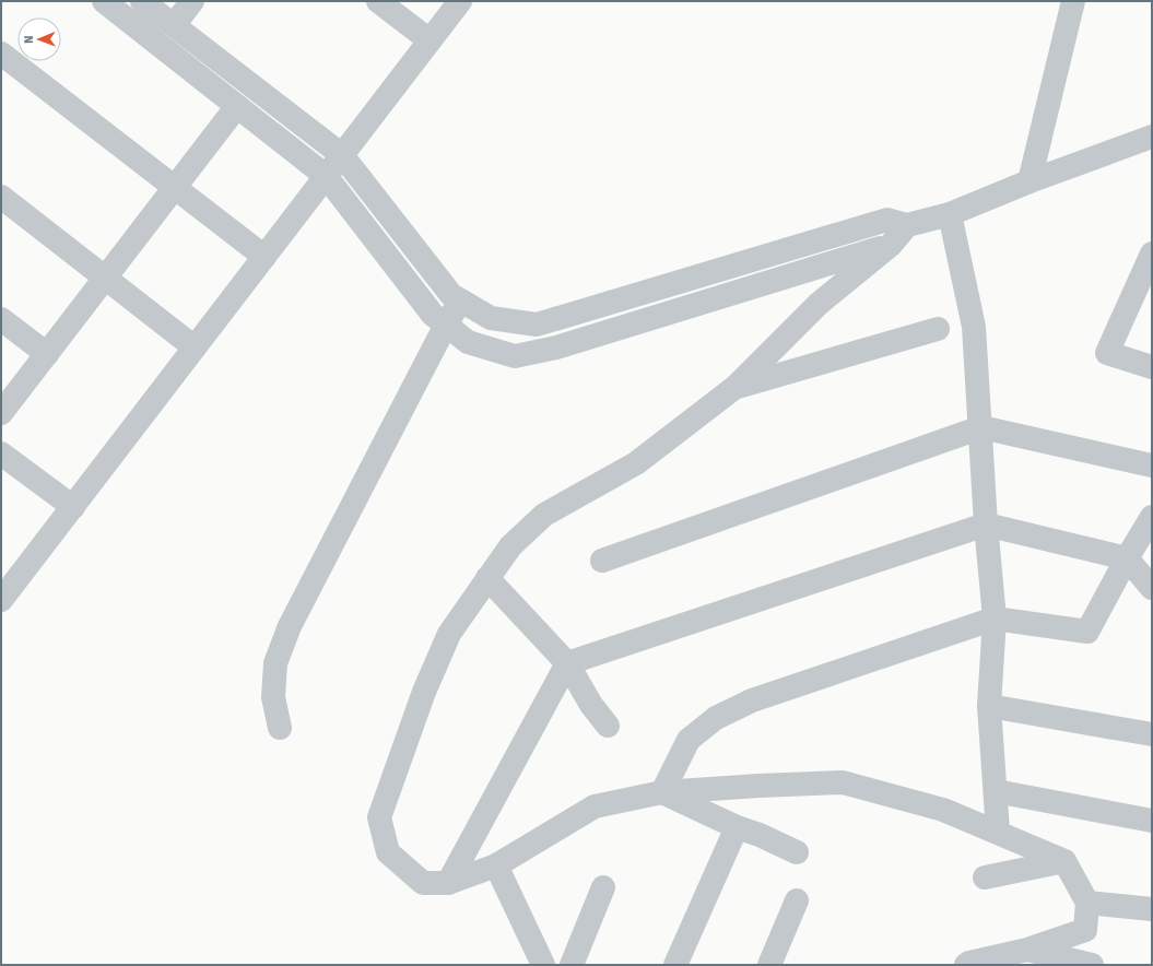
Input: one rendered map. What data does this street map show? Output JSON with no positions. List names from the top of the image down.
{
  "north": "left"
}
